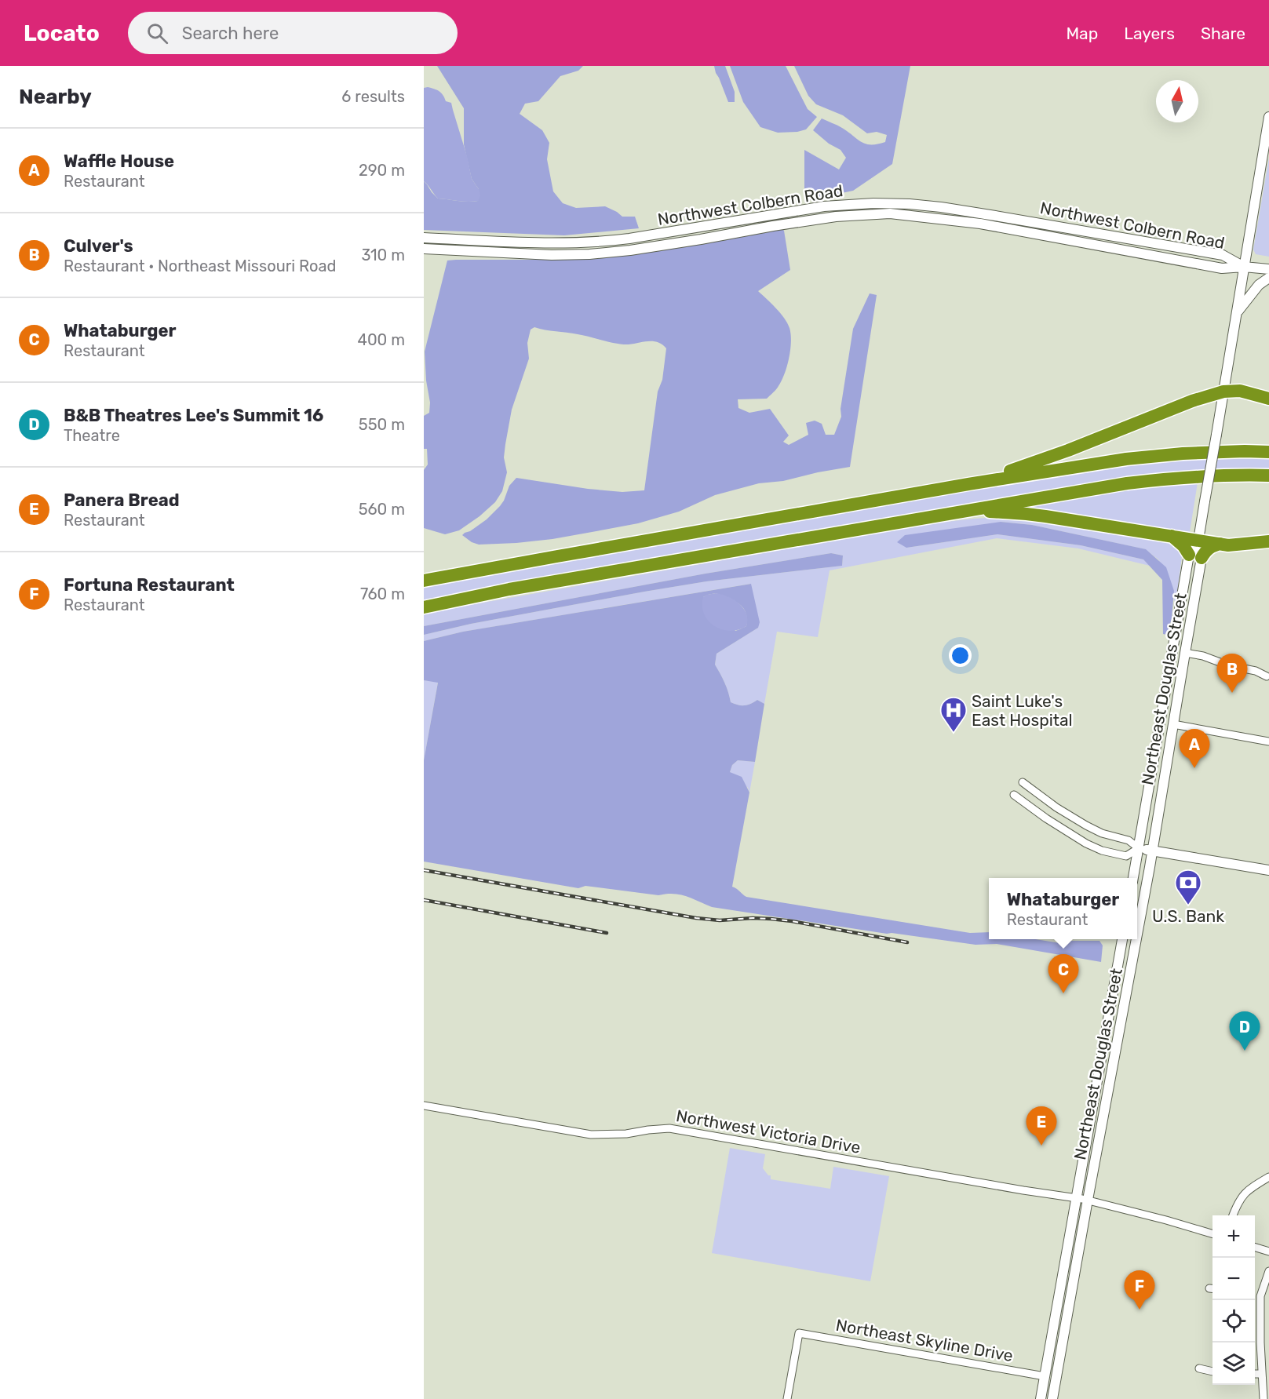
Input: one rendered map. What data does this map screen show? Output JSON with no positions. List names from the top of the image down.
{
  "streets": {
    "main road": ["Northwest Colbern Road", "Northeast Douglas Street"],
    "street": ["Northwest Victoria Drive", "Northeast Skyline Drive"]
  },
  "crossings": [
    ["Northwest Colbern Road", "Northeast Douglas Street"],
    ["Northeast Douglas Street", "Northwest Victoria Drive"],
    ["Northeast Douglas Street", "Northeast Skyline Drive"]
  ],
  "places": {
    "hospital": ["Saint Luke's East Hospital"],
    "bank": ["U.S. Bank"]
  },
  "north": "top",
  "page": {
    "header": "Locato",
    "search": "Search here",
    "nav": ["Map", "Layers", "Share"],
    "heading": ["Nearby", "6 results"],
    "list": [
      {
        "mark": "A",
        "name": "Waffle House",
        "note": "Restaurant",
        "value": "290 m"
      },
      {
        "mark": "B",
        "name": "Culver's",
        "note": "Restaurant · Northeast Missouri Road",
        "value": "310 m"
      },
      {
        "mark": "C",
        "name": "Whataburger",
        "note": "Restaurant",
        "value": "400 m"
      },
      {
        "mark": "D",
        "name": "B&B Theatres Lee's Summit 16",
        "note": "Theatre",
        "value": "550 m"
      },
      {
        "mark": "E",
        "name": "Panera Bread",
        "note": "Restaurant",
        "value": "560 m"
      },
      {
        "mark": "F",
        "name": "Fortuna Restaurant",
        "note": "Restaurant",
        "value": "760 m"
      }
    ],
    "pins": [
      "B",
      "A",
      "C",
      "D",
      "E",
      "F"
    ],
    "popup": ["Whataburger", "Restaurant"],
    "map_buttons": ["+", "−"]
  }
}
